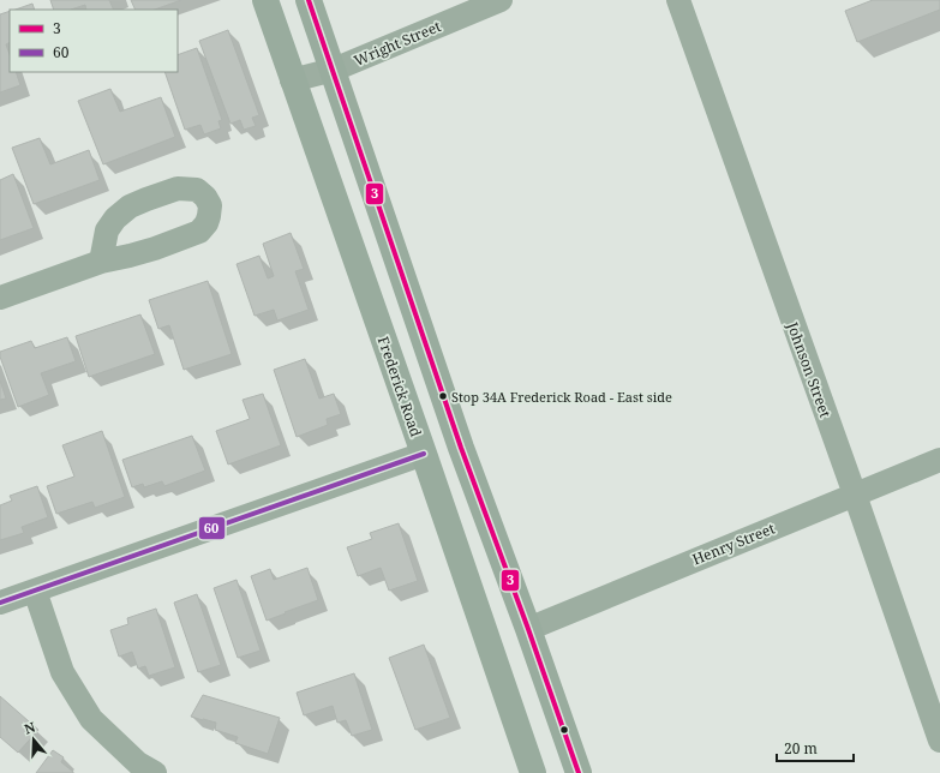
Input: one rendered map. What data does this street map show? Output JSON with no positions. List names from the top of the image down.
{
  "streets": {
    "main road": ["Frederick Road"],
    "street": ["Wright Street", "Johnson Street", "Henry Street"]
  },
  "crossings": [
    ["Wright Street", "Frederick Road"],
    ["Johnson Street", "Henry Street"]
  ],
  "places": ["Stop 34A Frederick Road - East side"],
  "lines": ["transit line 3", "transit line 60"],
  "legend": ["3", "60"],
  "scale_bar": "20 m",
  "north": "top"
}
